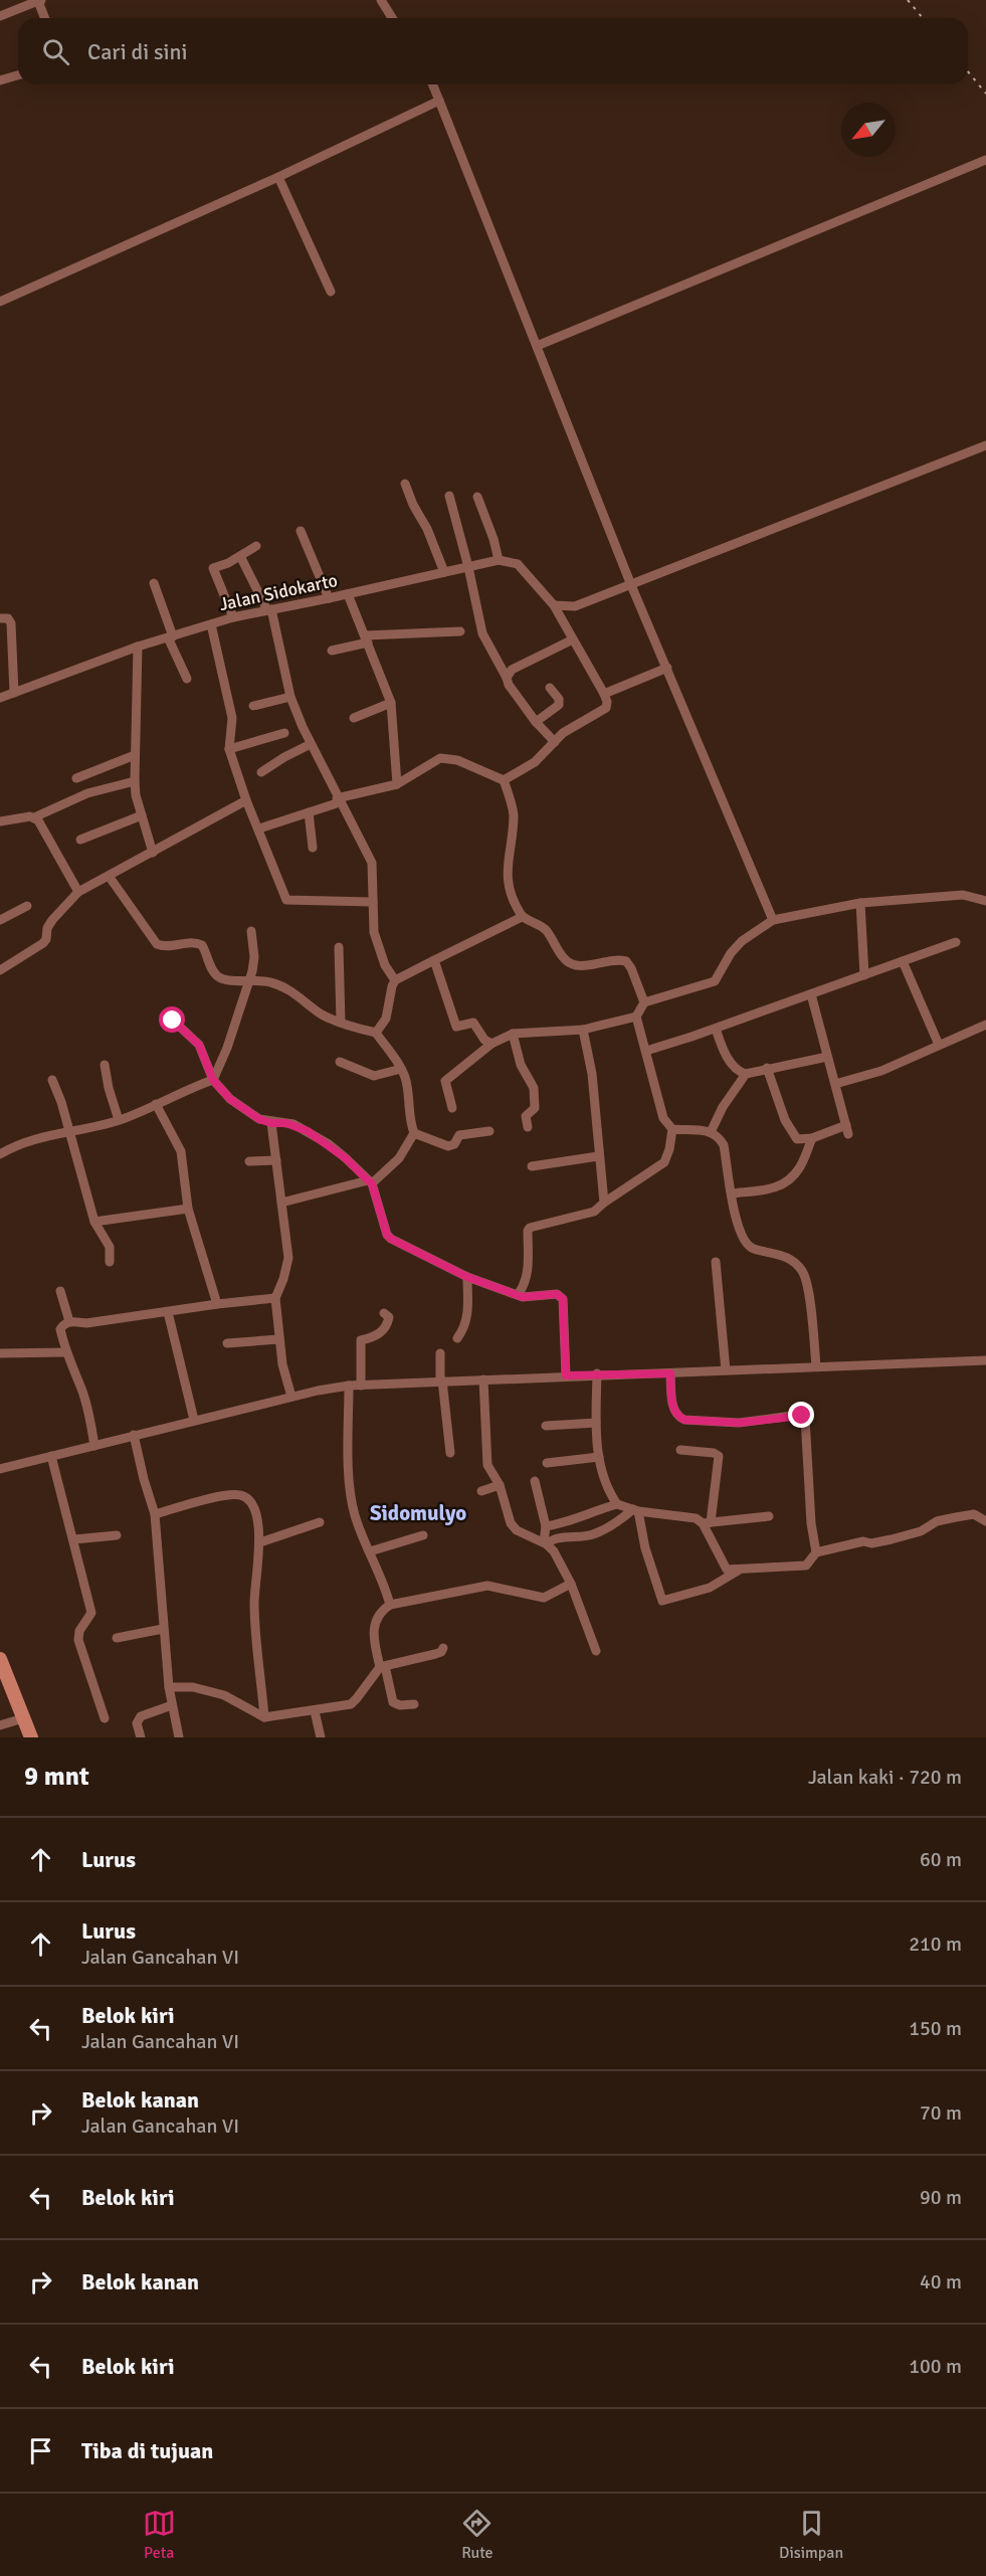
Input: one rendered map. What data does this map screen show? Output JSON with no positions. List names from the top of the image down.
{
  "streets": {
    "street": ["Jalan Sidokarto"]
  },
  "districts": ["Sidomulyo"],
  "north": "bottom left",
  "page": {
    "search": "Cari di sini",
    "heading": ["9 mnt", "Jalan kaki · 720 m"],
    "list": [
      ["Lurus", "60 m"],
      ["Lurus", "Jalan Gancahan VI", "210 m"],
      ["Belok kiri", "Jalan Gancahan VI", "150 m"],
      ["Belok kanan", "Jalan Gancahan VI", "70 m"],
      ["Belok kiri", "90 m"],
      ["Belok kanan", "40 m"],
      ["Belok kiri", "100 m"],
      "Tiba di tujuan"
    ],
    "nav": ["Peta", "Rute", "Disimpan"]
  }
}
